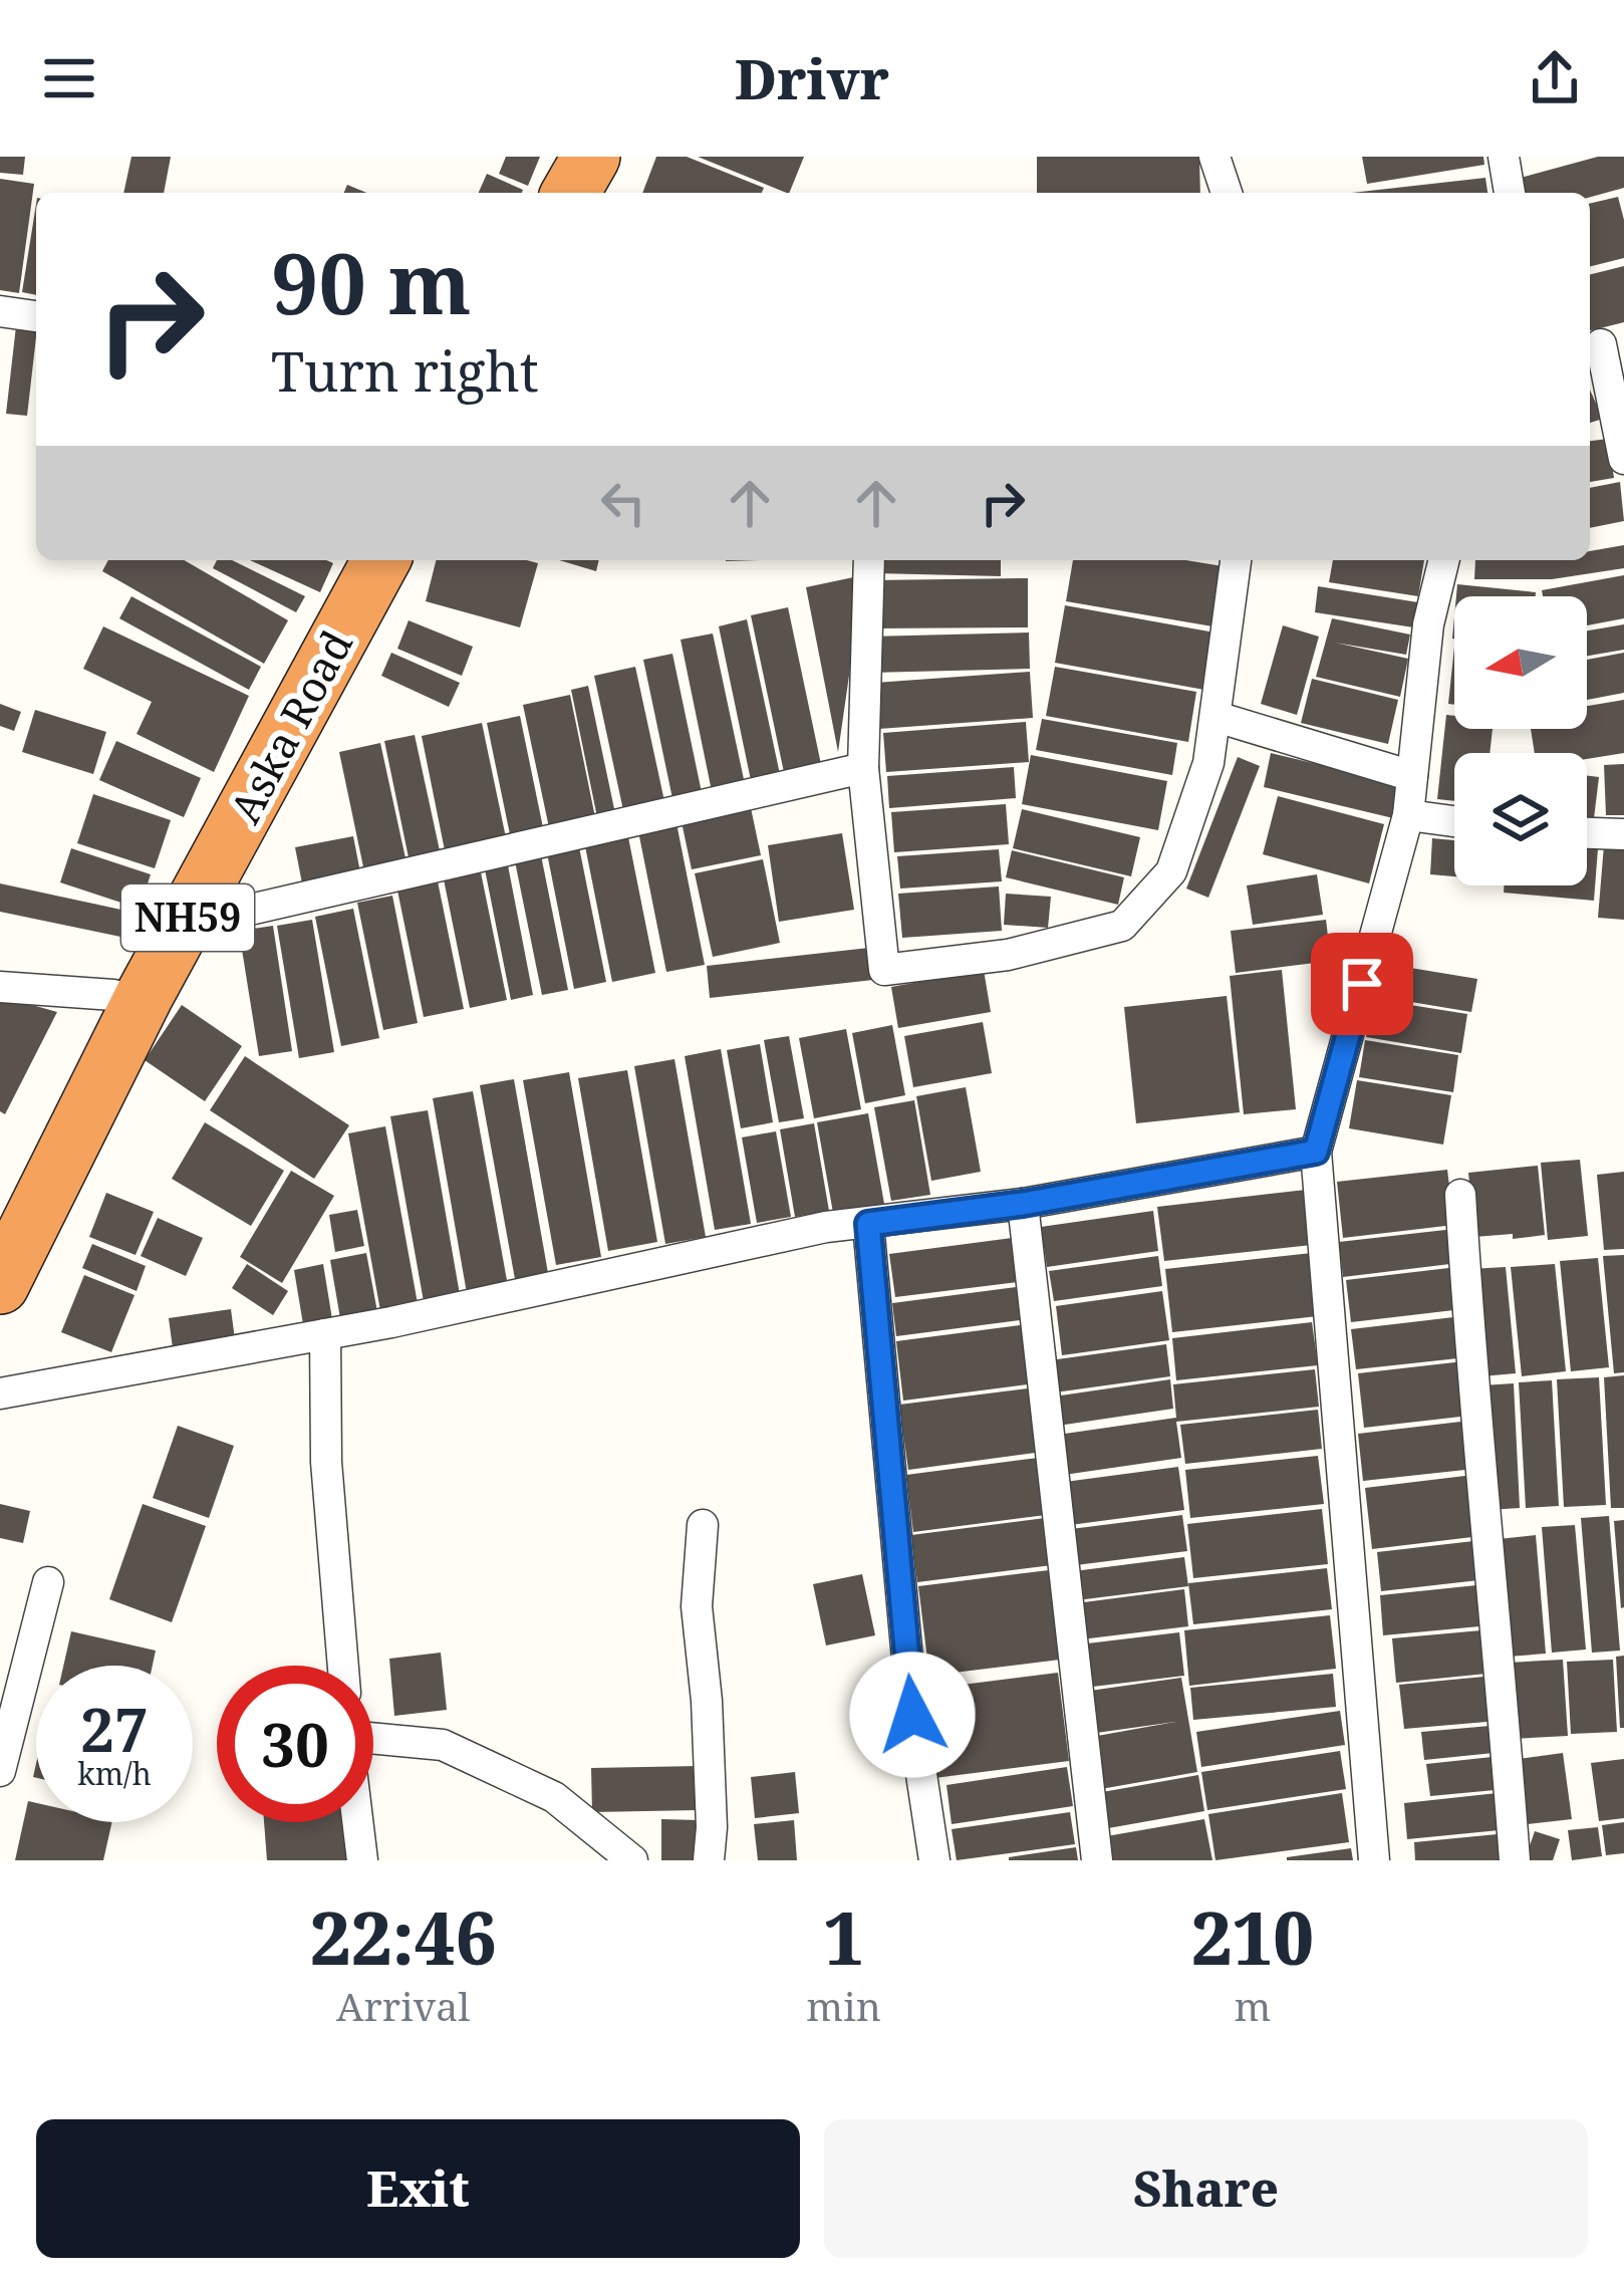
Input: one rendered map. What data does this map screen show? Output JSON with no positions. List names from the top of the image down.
{
  "streets": {
    "highway": ["Aska Road", "NH59"]
  },
  "north": "left",
  "page": {
    "header": "Drivr",
    "turn": ["90 m", "Turn right"],
    "speed": "27 km/h",
    "limit": "30",
    "eta": [
      "22:46",
      "Arrival",
      "1",
      "min",
      "210",
      "m"
    ],
    "buttons": ["Exit", "Share"]
  }
}
